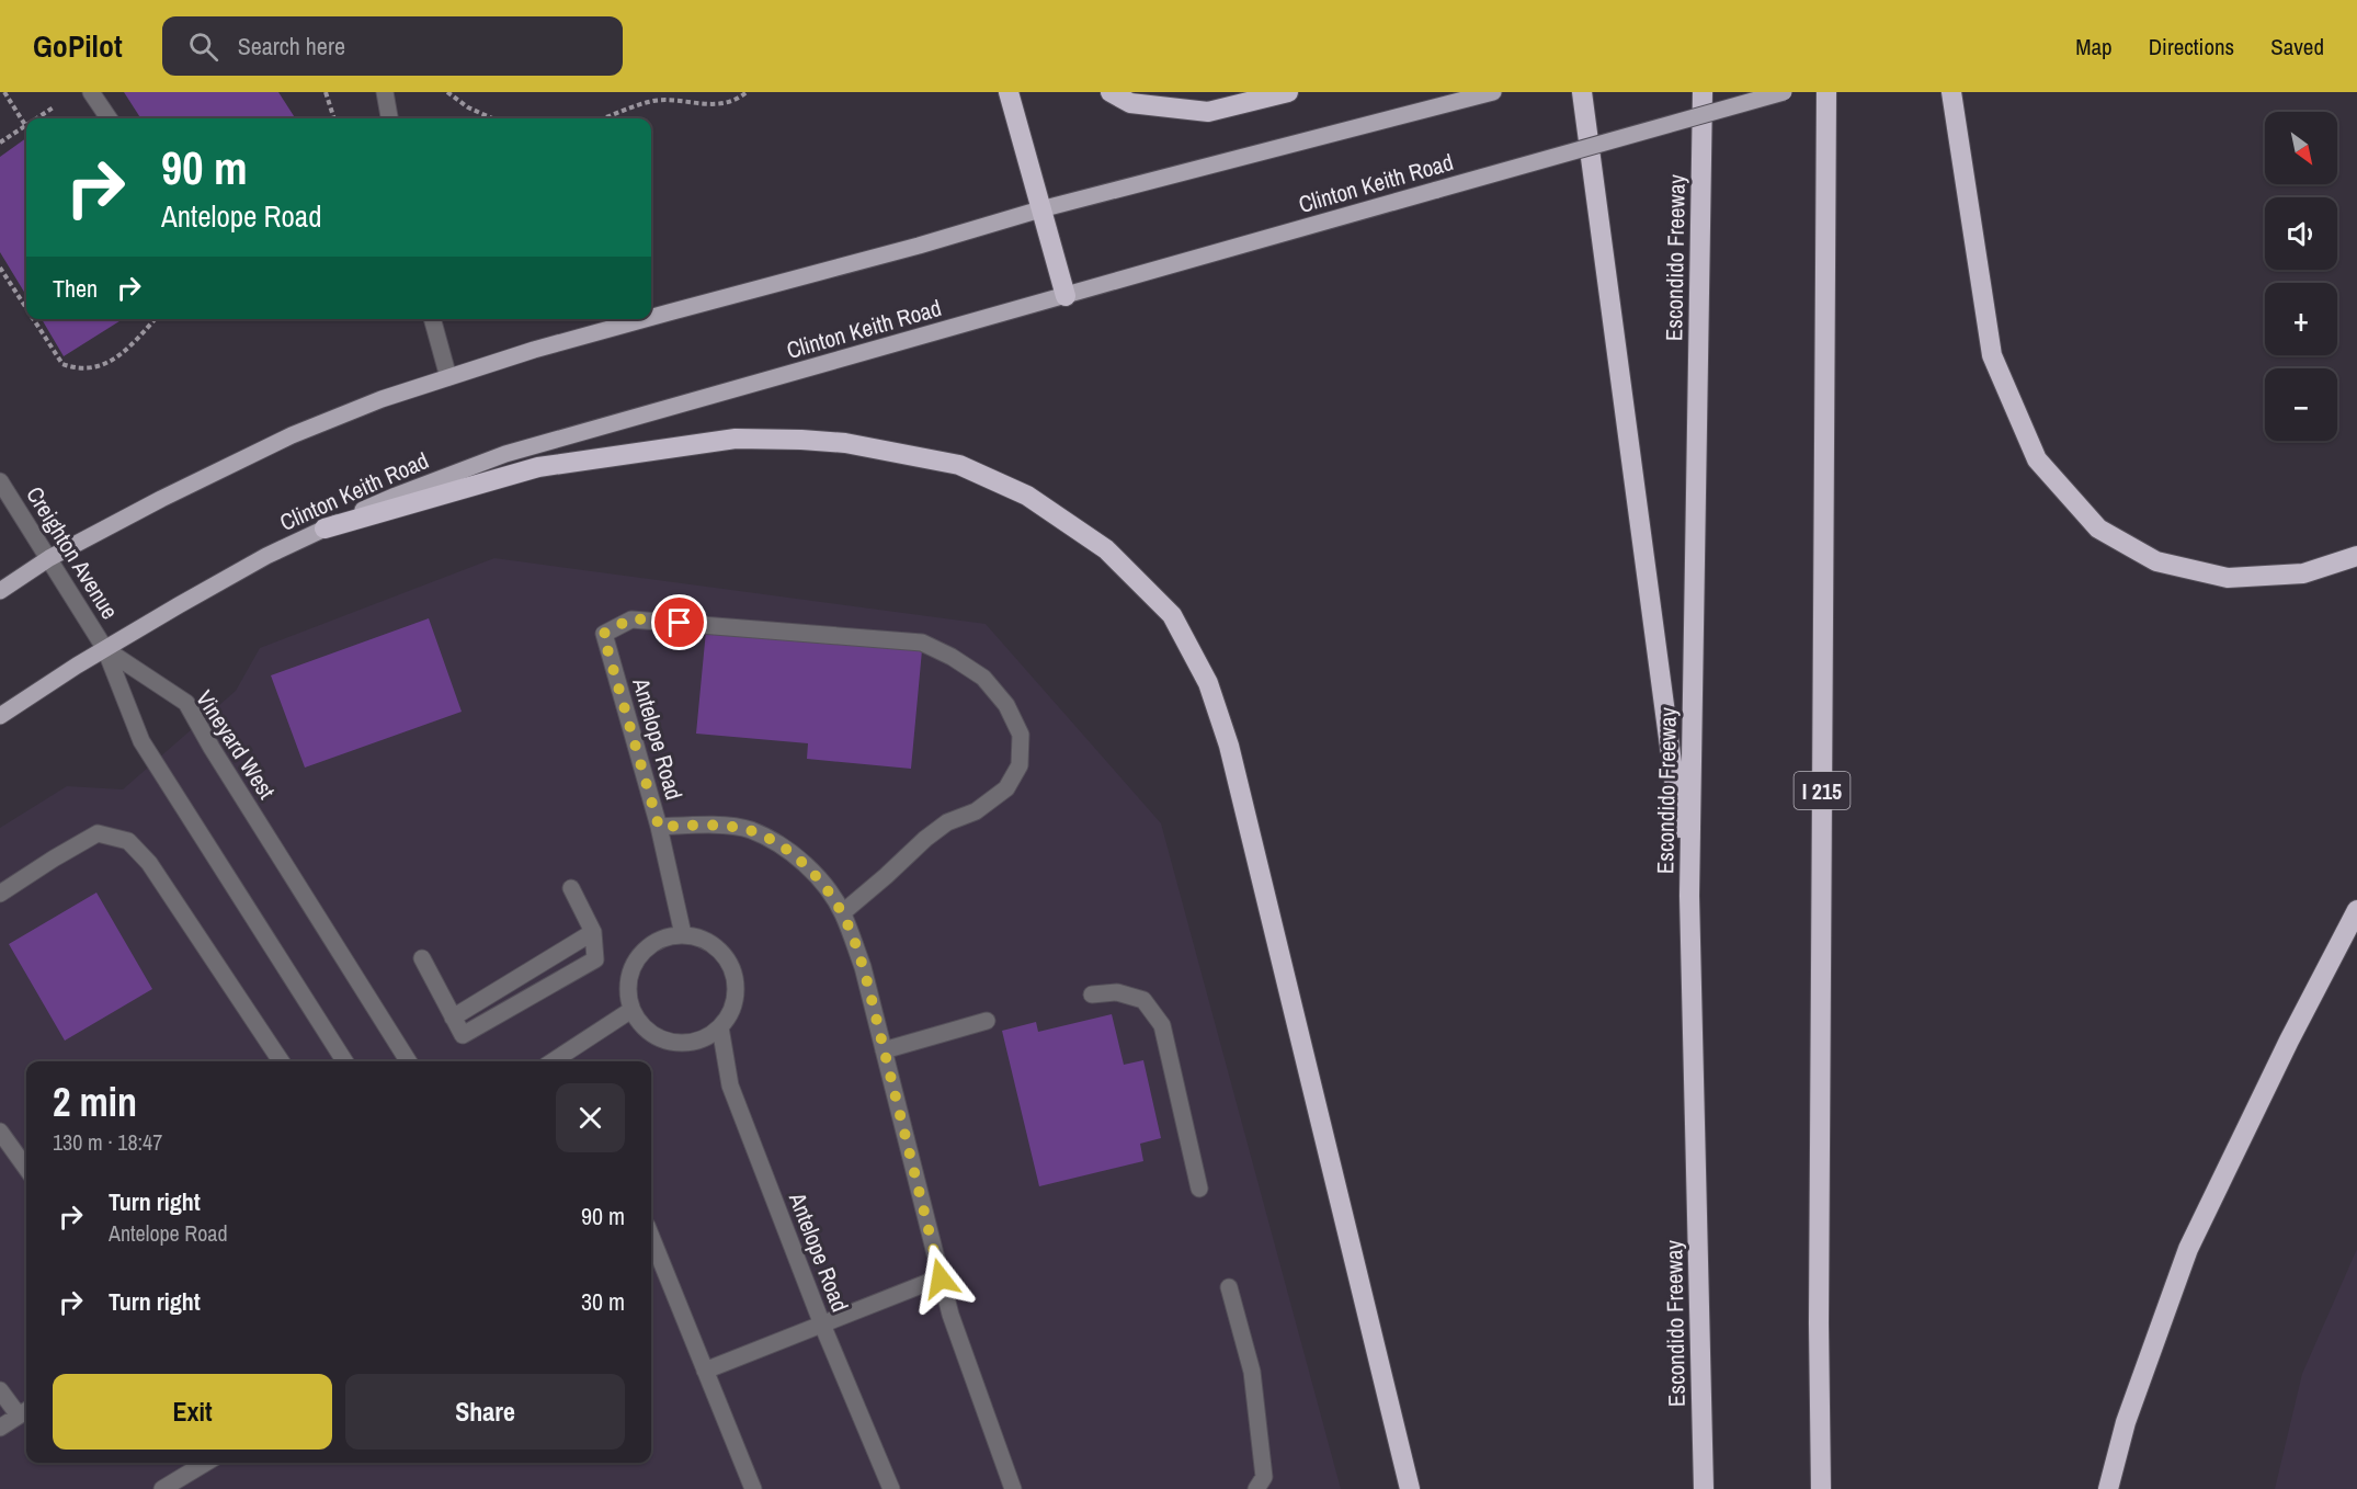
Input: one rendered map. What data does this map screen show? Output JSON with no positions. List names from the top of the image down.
{
  "streets": {
    "highway": ["Escondido Freeway", "I 215"],
    "main road": ["Clinton Keith Road"],
    "street": ["Creighton Avenue", "Antelope Road", "Vineyard West"]
  },
  "crossings": [
    ["Clinton Keith Road", "Creighton Avenue"],
    ["Clinton Keith Road", "Vineyard West"],
    ["Creighton Avenue", "Vineyard West"]
  ],
  "north": "bottom right",
  "page": {
    "header": "GoPilot",
    "search": "Search here",
    "nav": ["Map", "Directions", "Saved"],
    "map_buttons": ["+", "−"],
    "turn": ["90 m", "Antelope Road"],
    "then": "Then",
    "heading": ["2 min", "130 m · 18:47"],
    "list": [
      {
        "name": "Turn right",
        "note": "Antelope Road",
        "value": "90 m"
      },
      {
        "name": "Turn right",
        "value": "30 m"
      }
    ],
    "buttons": ["Exit", "Share"]
  }
}
